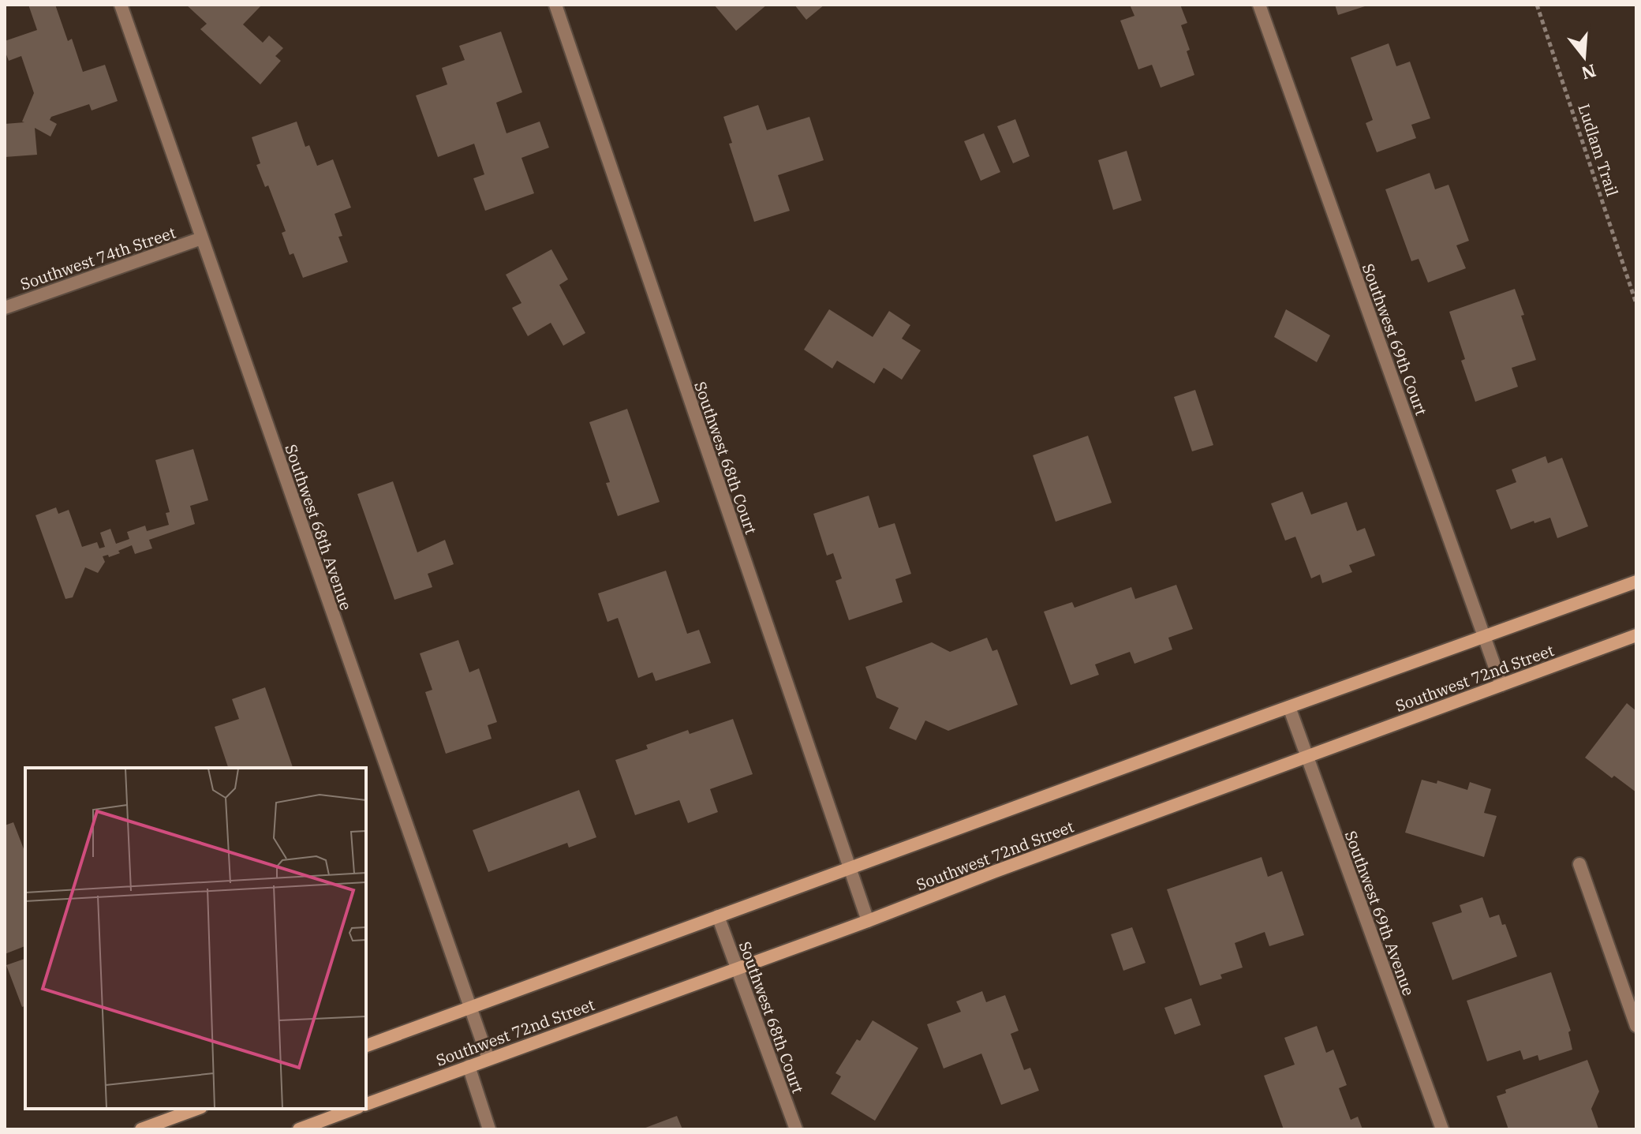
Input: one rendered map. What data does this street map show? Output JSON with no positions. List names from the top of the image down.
{
  "streets": {
    "main road": ["Southwest 72nd Street"],
    "street": [
      "Southwest 74th Street",
      "Southwest 69th Court",
      "Southwest 68th Court",
      "Southwest 68th Avenue",
      "Southwest 69th Avenue"
    ],
    "path": ["Ludlam Trail"]
  },
  "crossings": [
    ["Southwest 74th Street", "Southwest 68th Avenue"],
    ["Southwest 69th Court", "Southwest 72nd Street"],
    ["Southwest 68th Court", "Southwest 72nd Street"],
    ["Southwest 68th Avenue", "Southwest 72nd Street"],
    ["Southwest 72nd Street", "Southwest 69th Avenue"]
  ],
  "north": "bottom"
}
